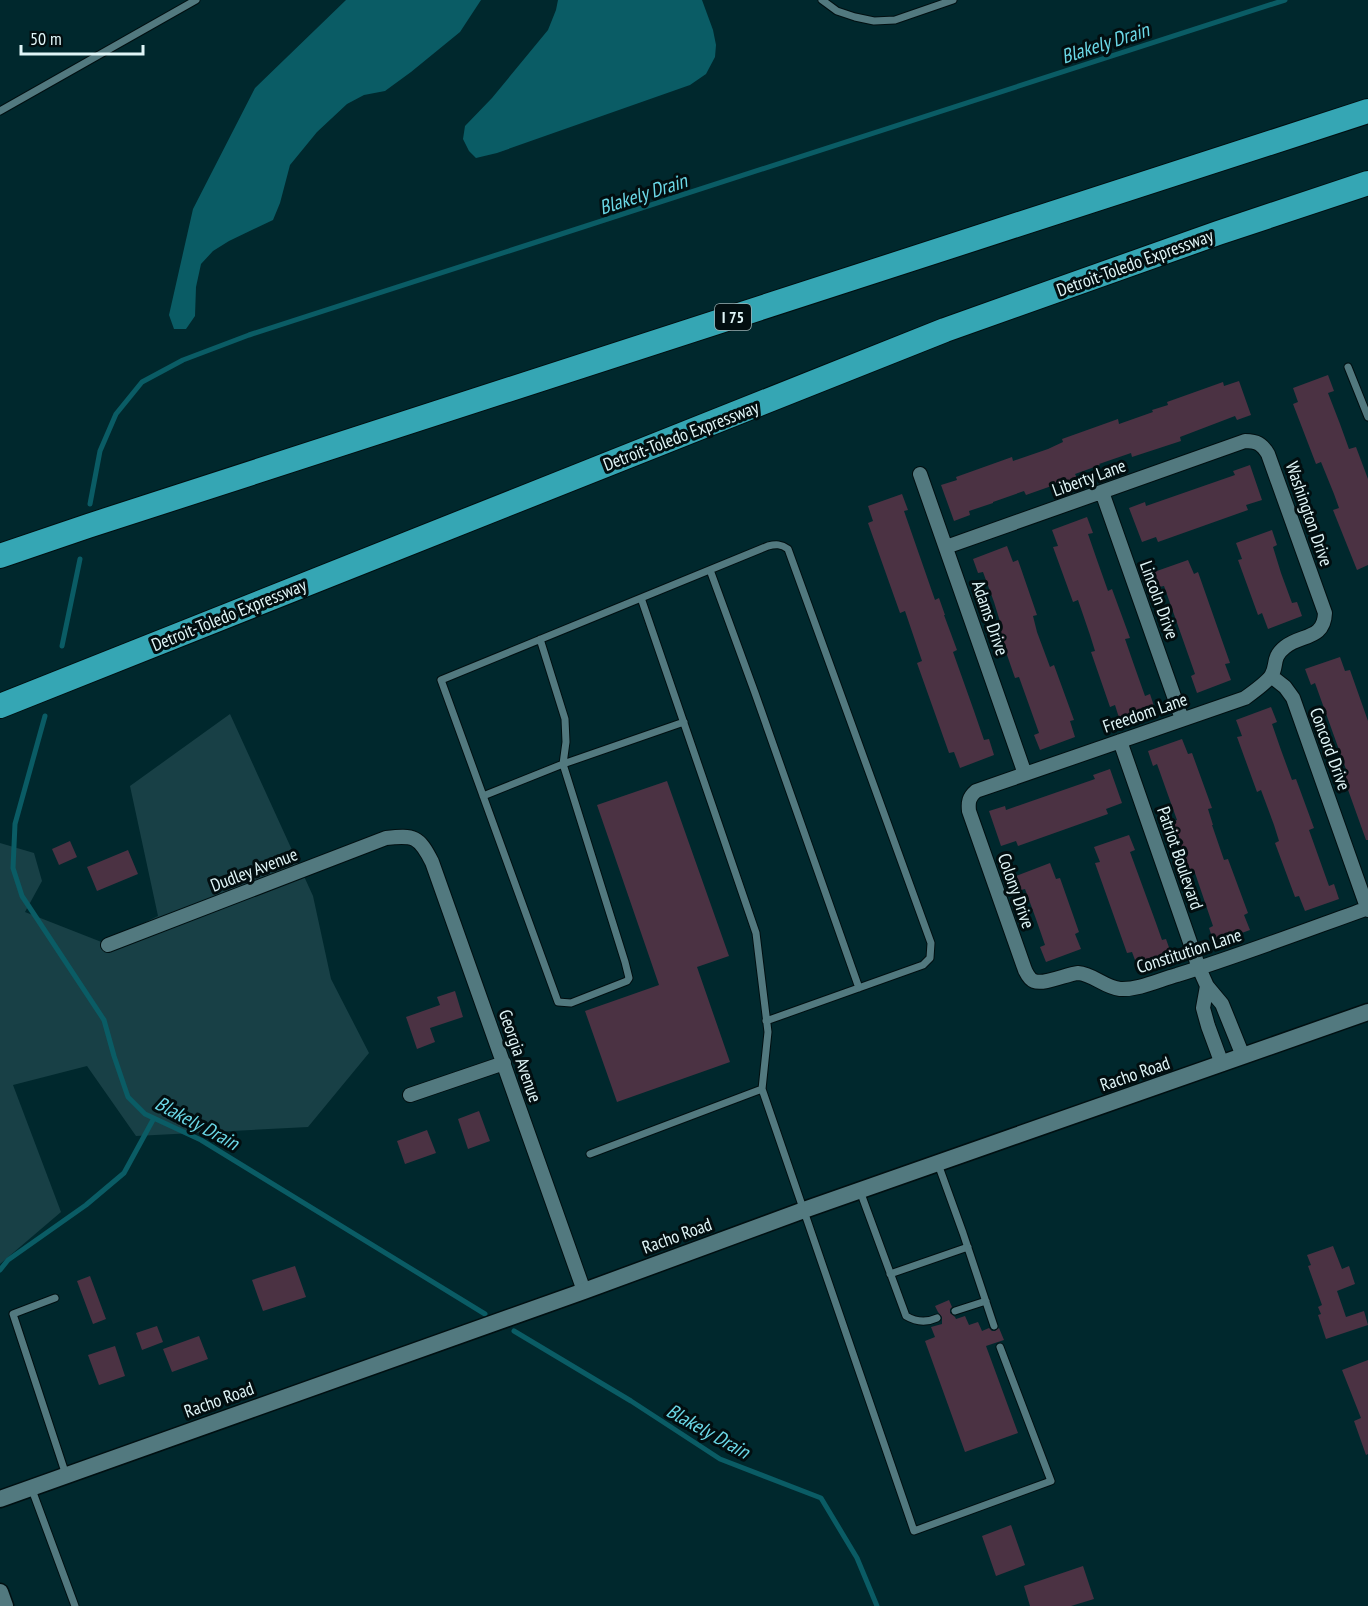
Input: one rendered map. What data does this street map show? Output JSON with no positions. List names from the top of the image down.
{
  "streets": {
    "highway": ["Detroit-Toledo Expressway", "I 75"],
    "street": [
      "Liberty Lane",
      "Washington Drive",
      "Lincoln Drive",
      "Adams Drive",
      "Freedom Lane",
      "Concord Drive",
      "Patriot Boulevard",
      "Dudley Avenue",
      "Colony Drive",
      "Constitution Lane",
      "Georgia Avenue",
      "Racho Road"
    ]
  },
  "crossings": [
    ["Liberty Lane", "Washington Drive"],
    ["Liberty Lane", "Lincoln Drive"],
    ["Liberty Lane", "Adams Drive"],
    ["Washington Drive", "Freedom Lane"],
    ["Lincoln Drive", "Freedom Lane"],
    ["Adams Drive", "Freedom Lane"],
    ["Freedom Lane", "Concord Drive"],
    ["Freedom Lane", "Patriot Boulevard"],
    ["Freedom Lane", "Colony Drive"],
    ["Concord Drive", "Constitution Lane"],
    ["Patriot Boulevard", "Constitution Lane"],
    ["Patriot Boulevard", "Racho Road"],
    ["Dudley Avenue", "Georgia Avenue"],
    ["Colony Drive", "Constitution Lane"],
    ["Georgia Avenue", "Racho Road"]
  ],
  "water": ["Blakely Drain"],
  "scale_bar": "50 m"
}
